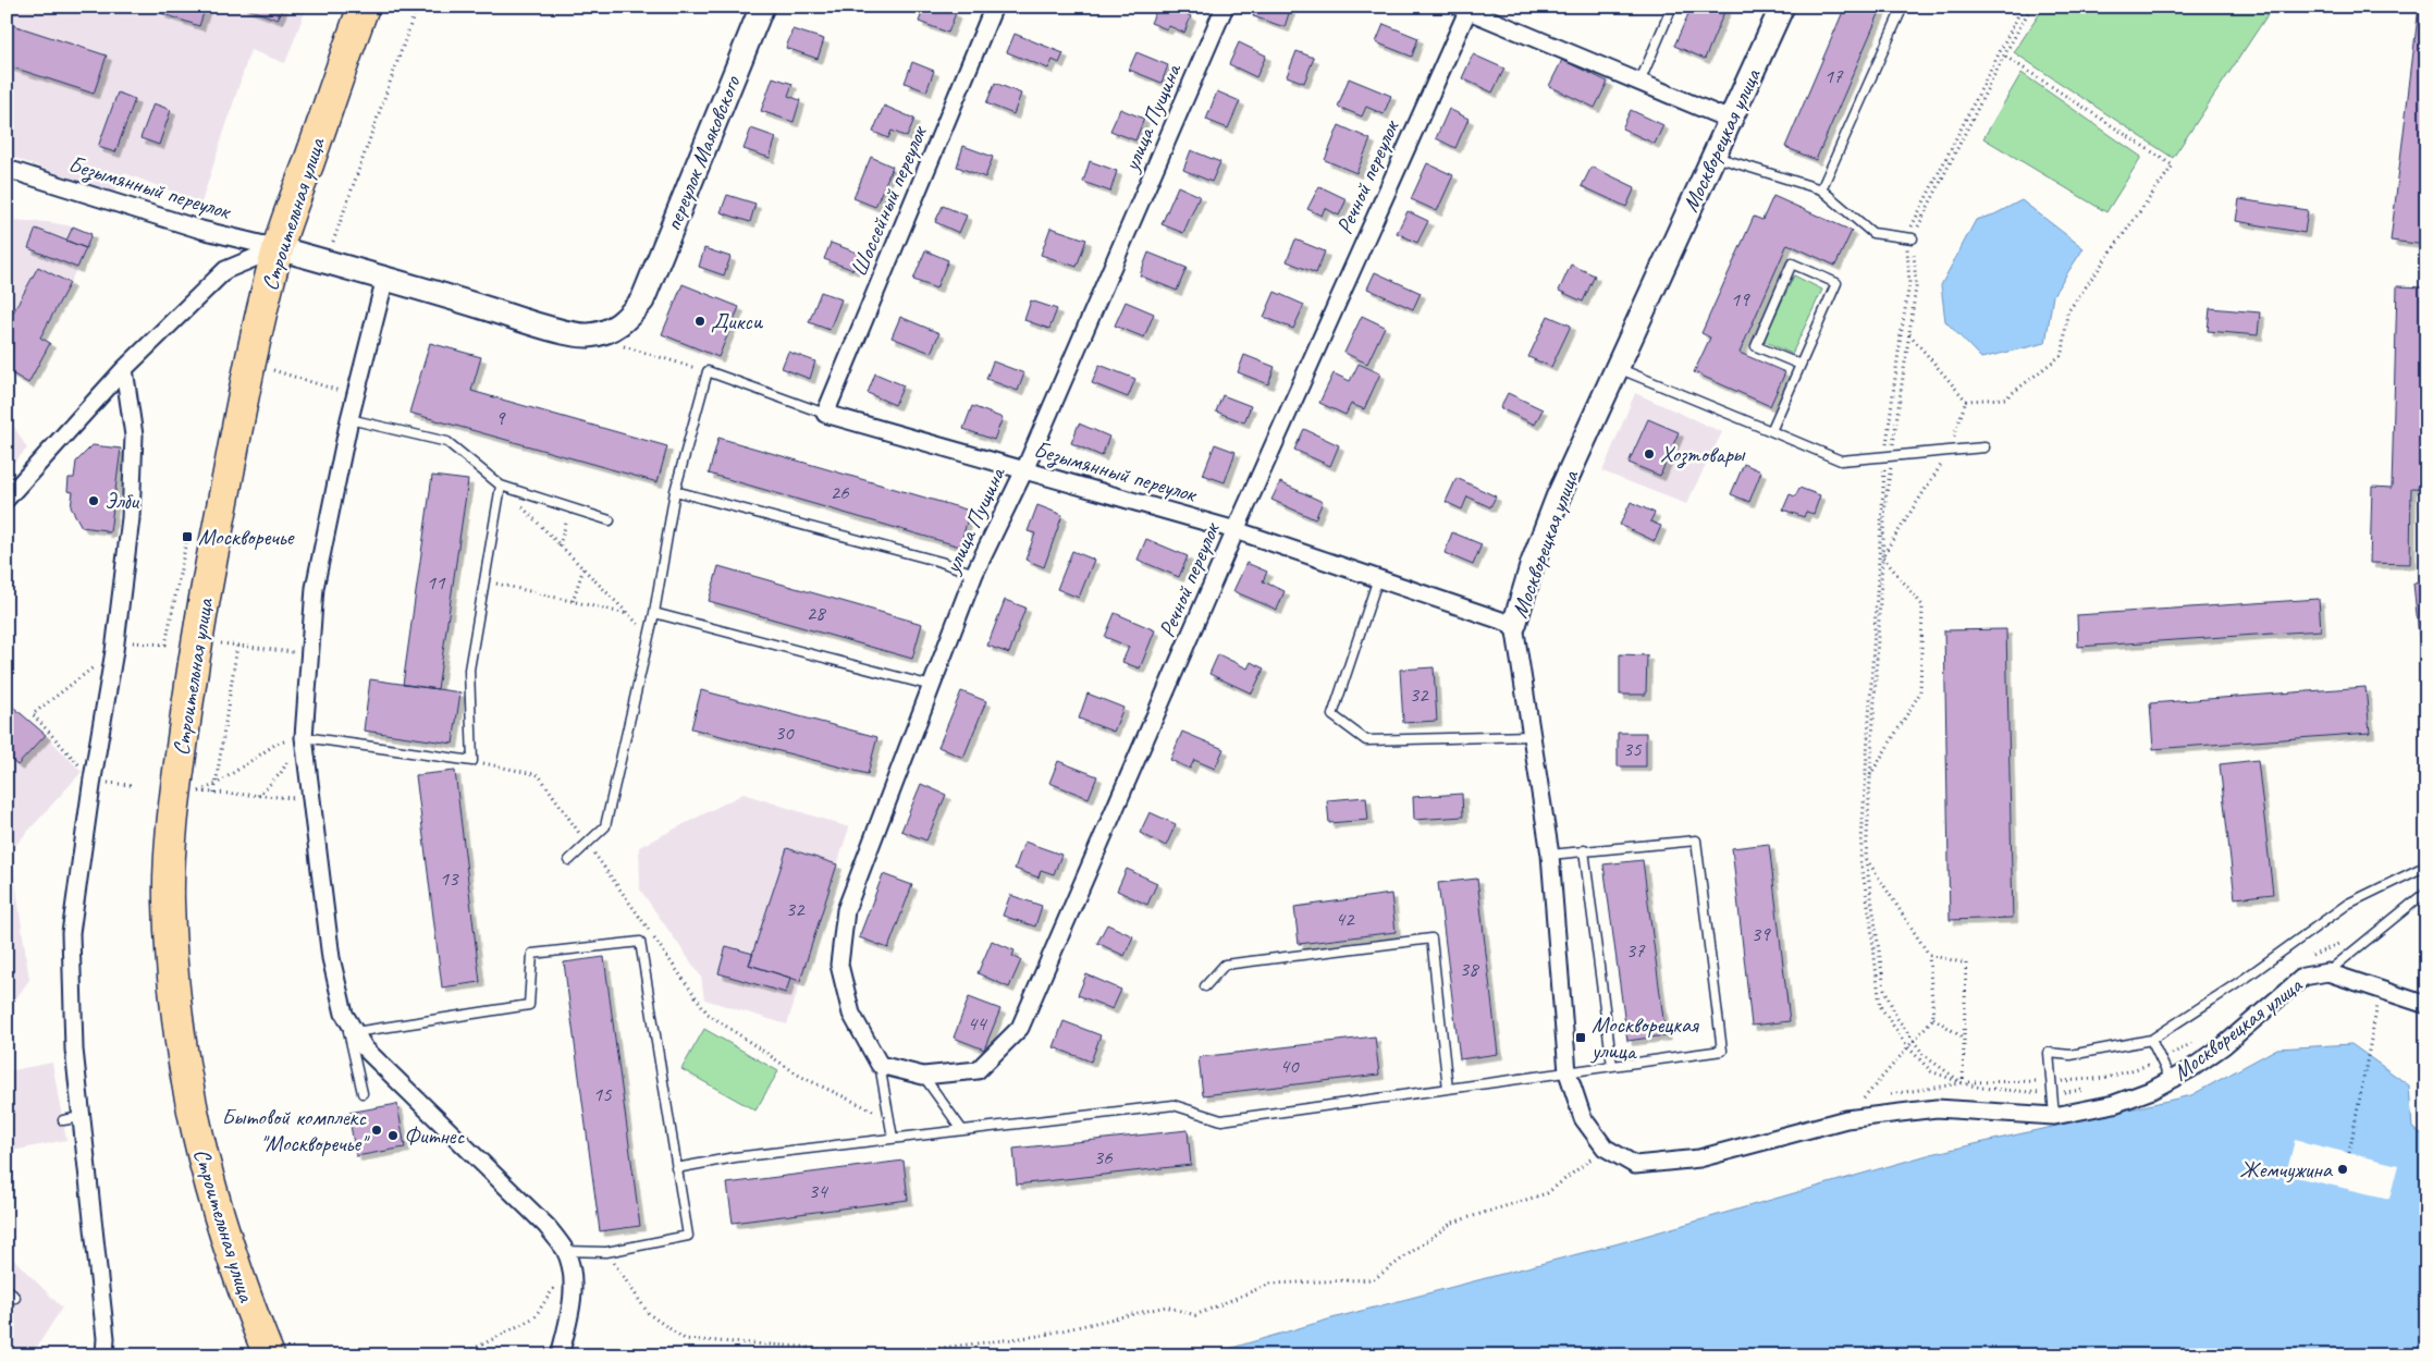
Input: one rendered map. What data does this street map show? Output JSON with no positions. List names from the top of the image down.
{
  "streets": {
    "highway": ["Строительная улица"],
    "street": [
      "улица Пущина",
      "Москворецкая улица",
      "переулок Маяковского",
      "Речной переулок",
      "Безымянный переулок",
      "Шоссейный переулок"
    ]
  },
  "crossings": [
    ["улица Пущина", "Речной переулок"],
    ["улица Пущина", "Безымянный переулок"],
    ["Москворецкая улица", "Безымянный переулок"],
    ["Речной переулок", "Безымянный переулок"],
    ["Безымянный переулок", "Шоссейный переулок"],
    ["Безымянный переулок", "Строительная улица"]
  ],
  "places": {
    "other": [
      "Дикси",
      "Хозтовары",
      "Элби",
      "Бытовой комплекс \"Москворечье\"",
      "Фитнес",
      "Жемчужина"
    ],
    "transit": ["Москворечье", "Москворецкая улица"]
  },
  "house_numbers": [
    "17",
    "19",
    "9",
    "26",
    "11",
    "28",
    "32",
    "30",
    "35",
    "13",
    "32",
    "42",
    "39",
    "37",
    "38",
    "44",
    "40",
    "15",
    "36",
    "34"
  ]
}
